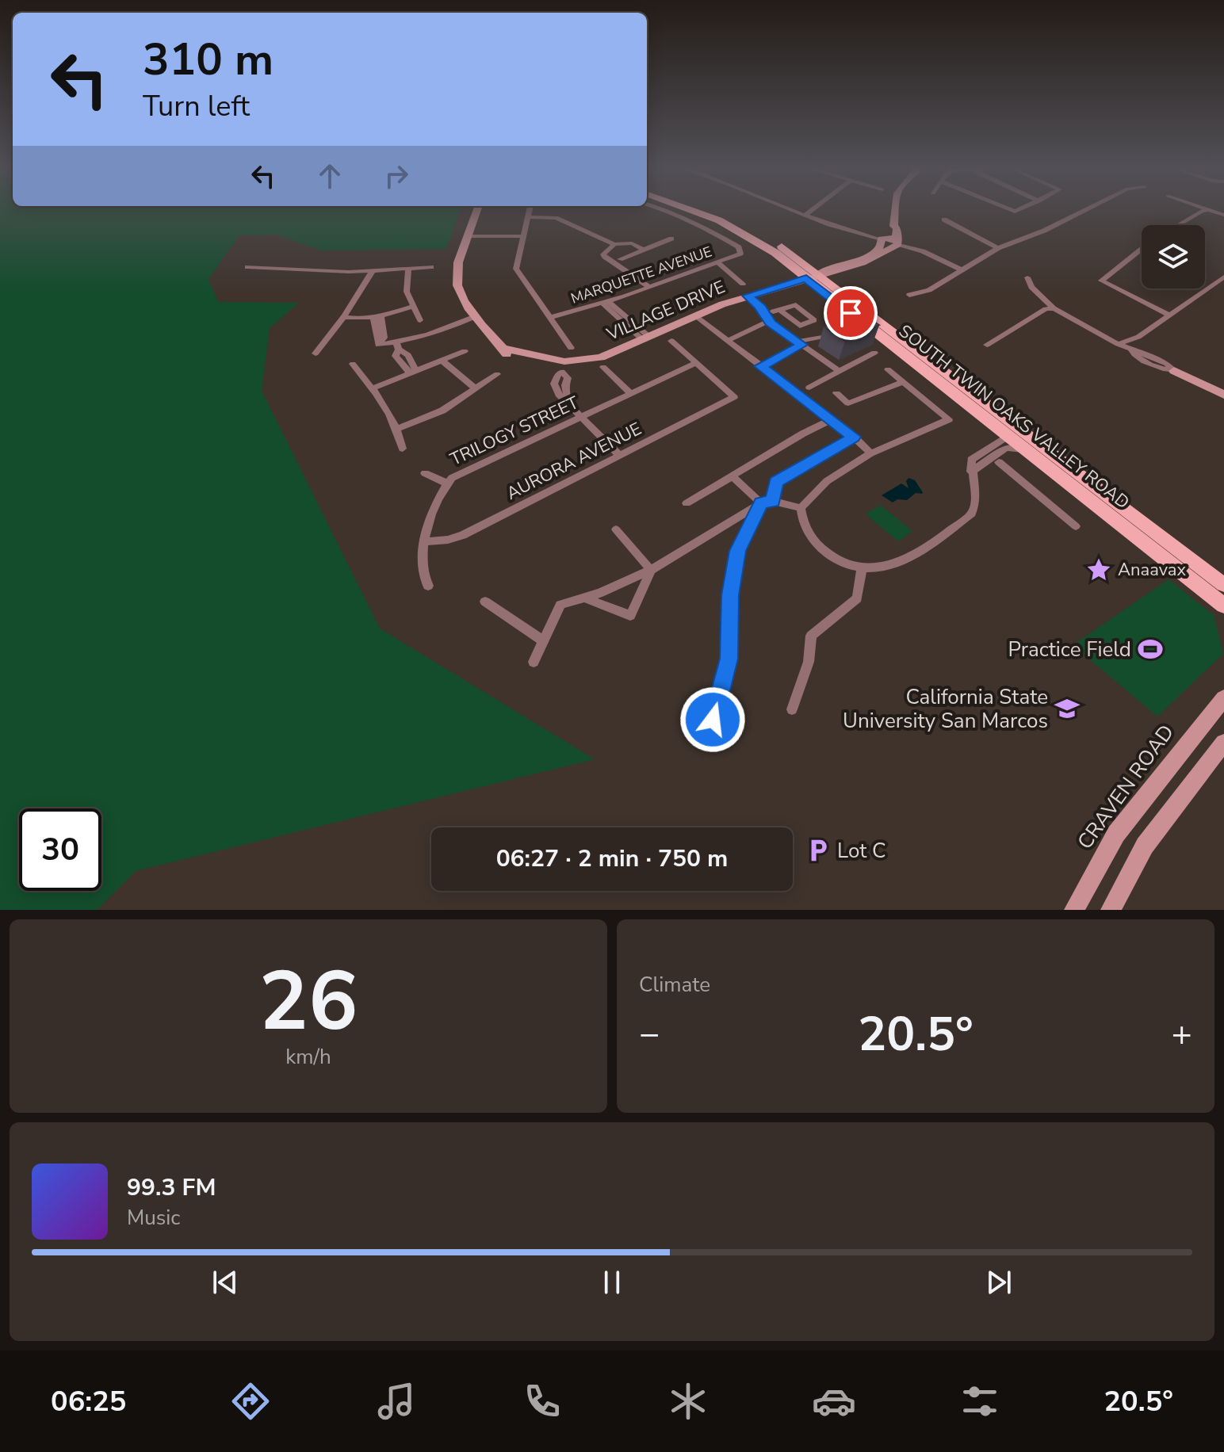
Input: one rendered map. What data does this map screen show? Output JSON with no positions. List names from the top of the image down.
{
  "streets": {
    "main road": ["SOUTH TWIN OAKS VALLEY ROAD"],
    "street": [
      "MARQUETTE AVENUE",
      "VILLAGE DRIVE",
      "TRILOGY STREET",
      "AURORA AVENUE",
      "CRAVEN ROAD"
    ]
  },
  "crossings": [
    ["VILLAGE DRIVE", "SOUTH TWIN OAKS VALLEY ROAD"],
    ["TRILOGY STREET", "AURORA AVENUE"]
  ],
  "places": {
    "place": ["Anaavax"],
    "sports": ["Practice Field"],
    "school or university": ["California State University San Marcos"],
    "parking": ["Lot C"]
  },
  "page": {
    "turn": ["310 m", "Turn left"],
    "limit": "30",
    "trip": "06:27 · 2 min · 750 m",
    "tile": [
      ["26", "km/h"],
      "Climate"
    ],
    "heat": ["−", "20.5°", "+"],
    "song": ["99.3 FM", "Music"],
    "tabs": ["06:25", "20.5°"]
  }
}
